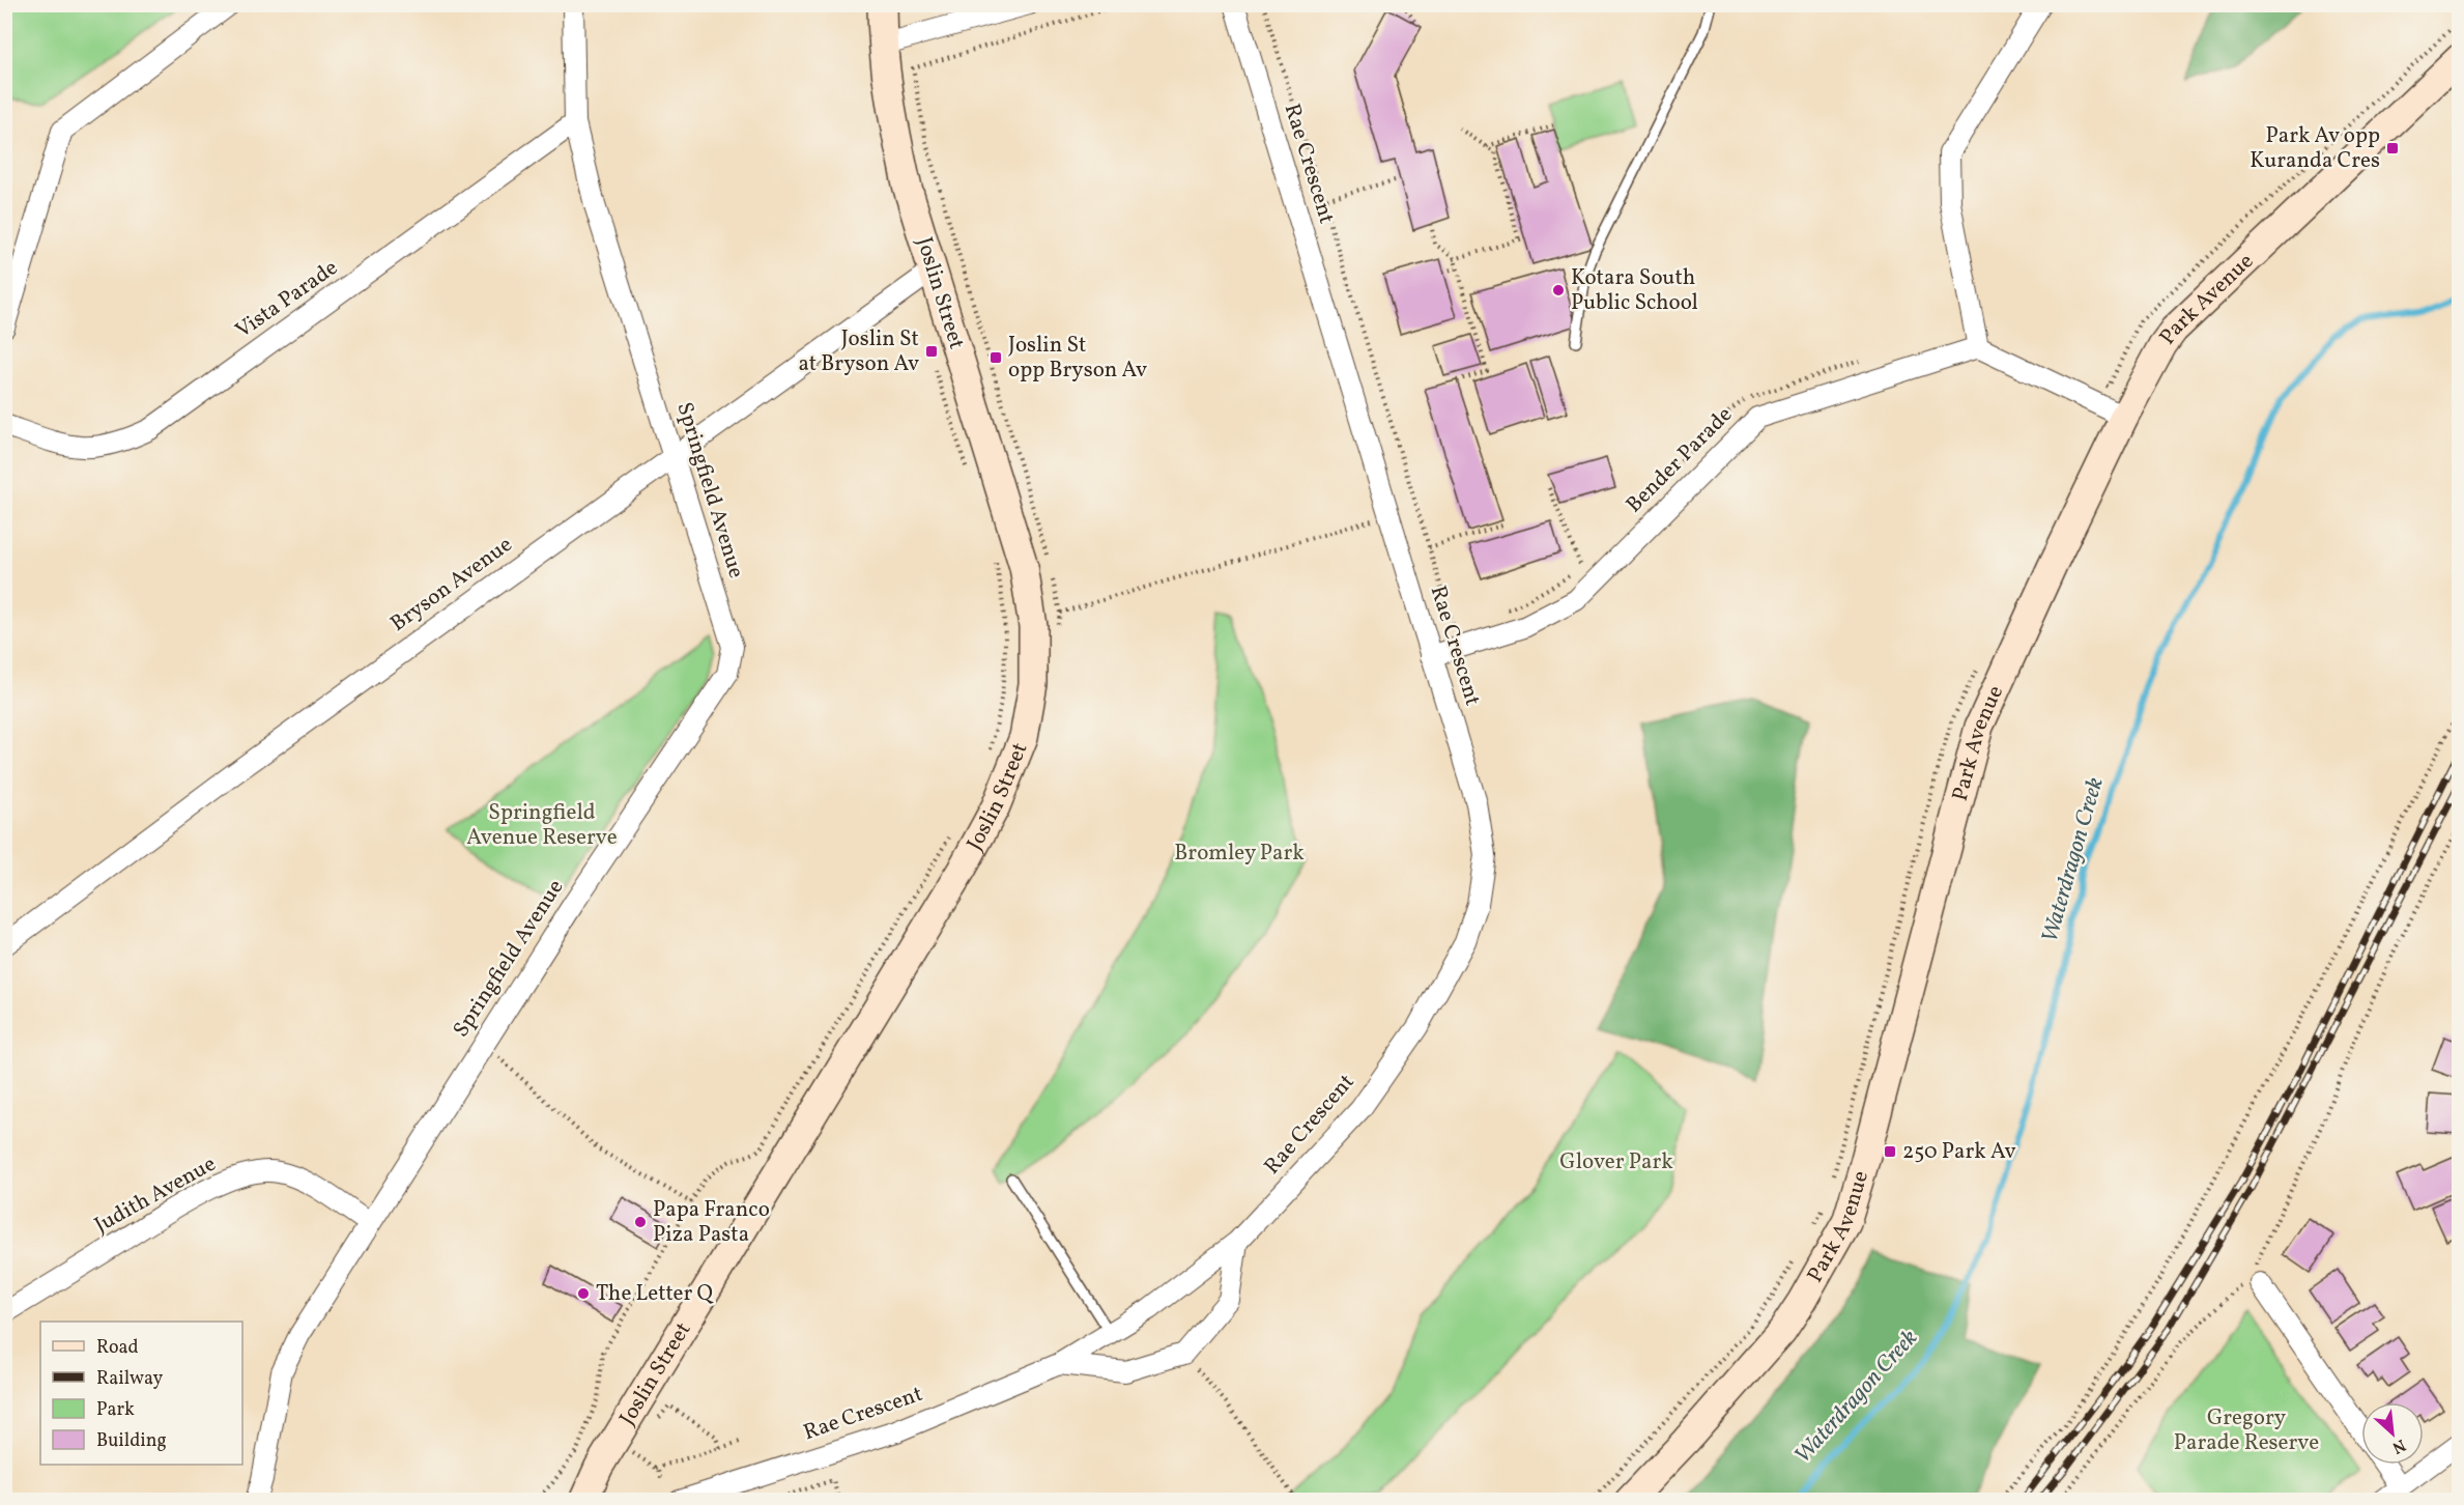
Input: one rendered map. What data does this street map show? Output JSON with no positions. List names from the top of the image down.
{
  "streets": {
    "main road": ["Joslin Street", "Park Avenue"],
    "street": [
      "Rae Crescent",
      "Vista Parade",
      "Bender Parade",
      "Springfield Avenue",
      "Bryson Avenue",
      "Judith Avenue"
    ]
  },
  "crossings": [
    ["Rae Crescent", "Bender Parade"],
    ["Joslin Street", "Bryson Avenue"],
    ["Vista Parade", "Springfield Avenue"],
    ["Springfield Avenue", "Bryson Avenue"],
    ["Springfield Avenue", "Judith Avenue"]
  ],
  "water": ["Waterdragon Creek"],
  "parks": [
    "Springfield Avenue Reserve",
    "Bromley Park",
    "Glover Park",
    "Gregory Parade Reserve"
  ],
  "places": {
    "transit": [
      "Park Av opp Kuranda Cres",
      "Joslin St at Bryson Av",
      "Joslin St opp Bryson Av",
      "250 Park Av"
    ],
    "other": ["Kotara South Public School", "Papa Franco Piza Pasta", "The Letter Q"]
  },
  "legend": [
    "Road",
    "Railway",
    "Park",
    "Building"
  ],
  "north": "bottom right"
}
